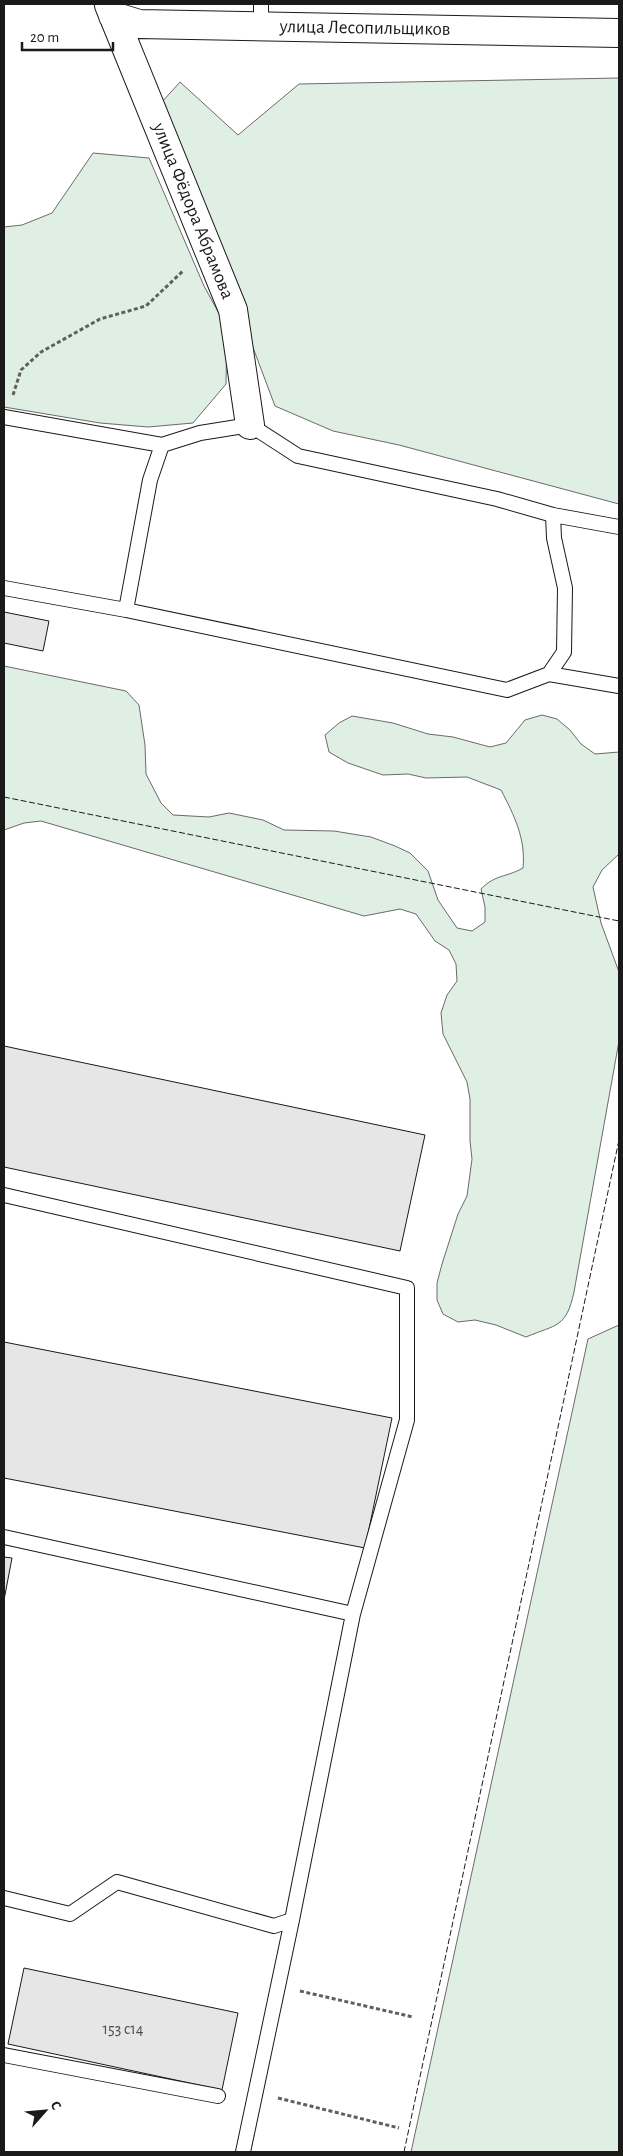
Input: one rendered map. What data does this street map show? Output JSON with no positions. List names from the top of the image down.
{
  "streets": {
    "street": ["улица Лесопильщиков", "улица Фёдора Абрамова"]
  },
  "crossings": [
    ["улица Лесопильщиков", "улица Фёдора Абрамова"]
  ],
  "house_numbers": ["153 с14"],
  "scale_bar": "20 m",
  "north": "top right"
}
